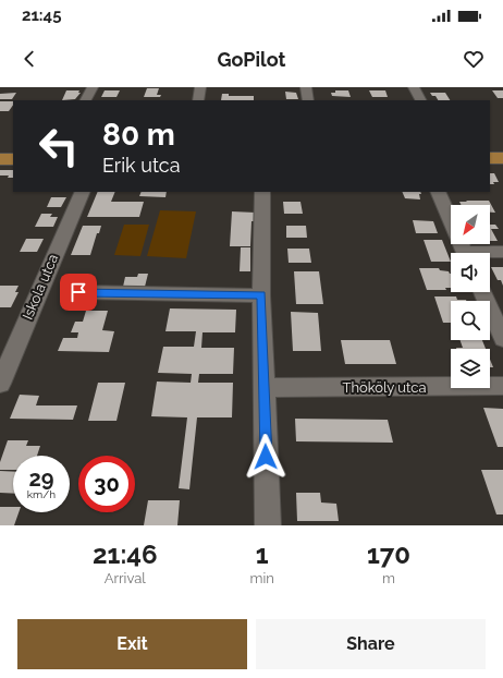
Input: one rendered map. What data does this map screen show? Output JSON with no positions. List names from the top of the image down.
{
  "streets": {
    "street": ["Iskola utca", "Thököly utca"]
  },
  "north": "bottom left",
  "page": {
    "status": "21:45",
    "header": "GoPilot",
    "turn": ["80 m", "Erik utca"],
    "speed": "29 km/h",
    "limit": "30",
    "eta": [
      "21:46",
      "Arrival",
      "1",
      "min",
      "170",
      "m"
    ],
    "buttons": ["Exit", "Share"]
  }
}
